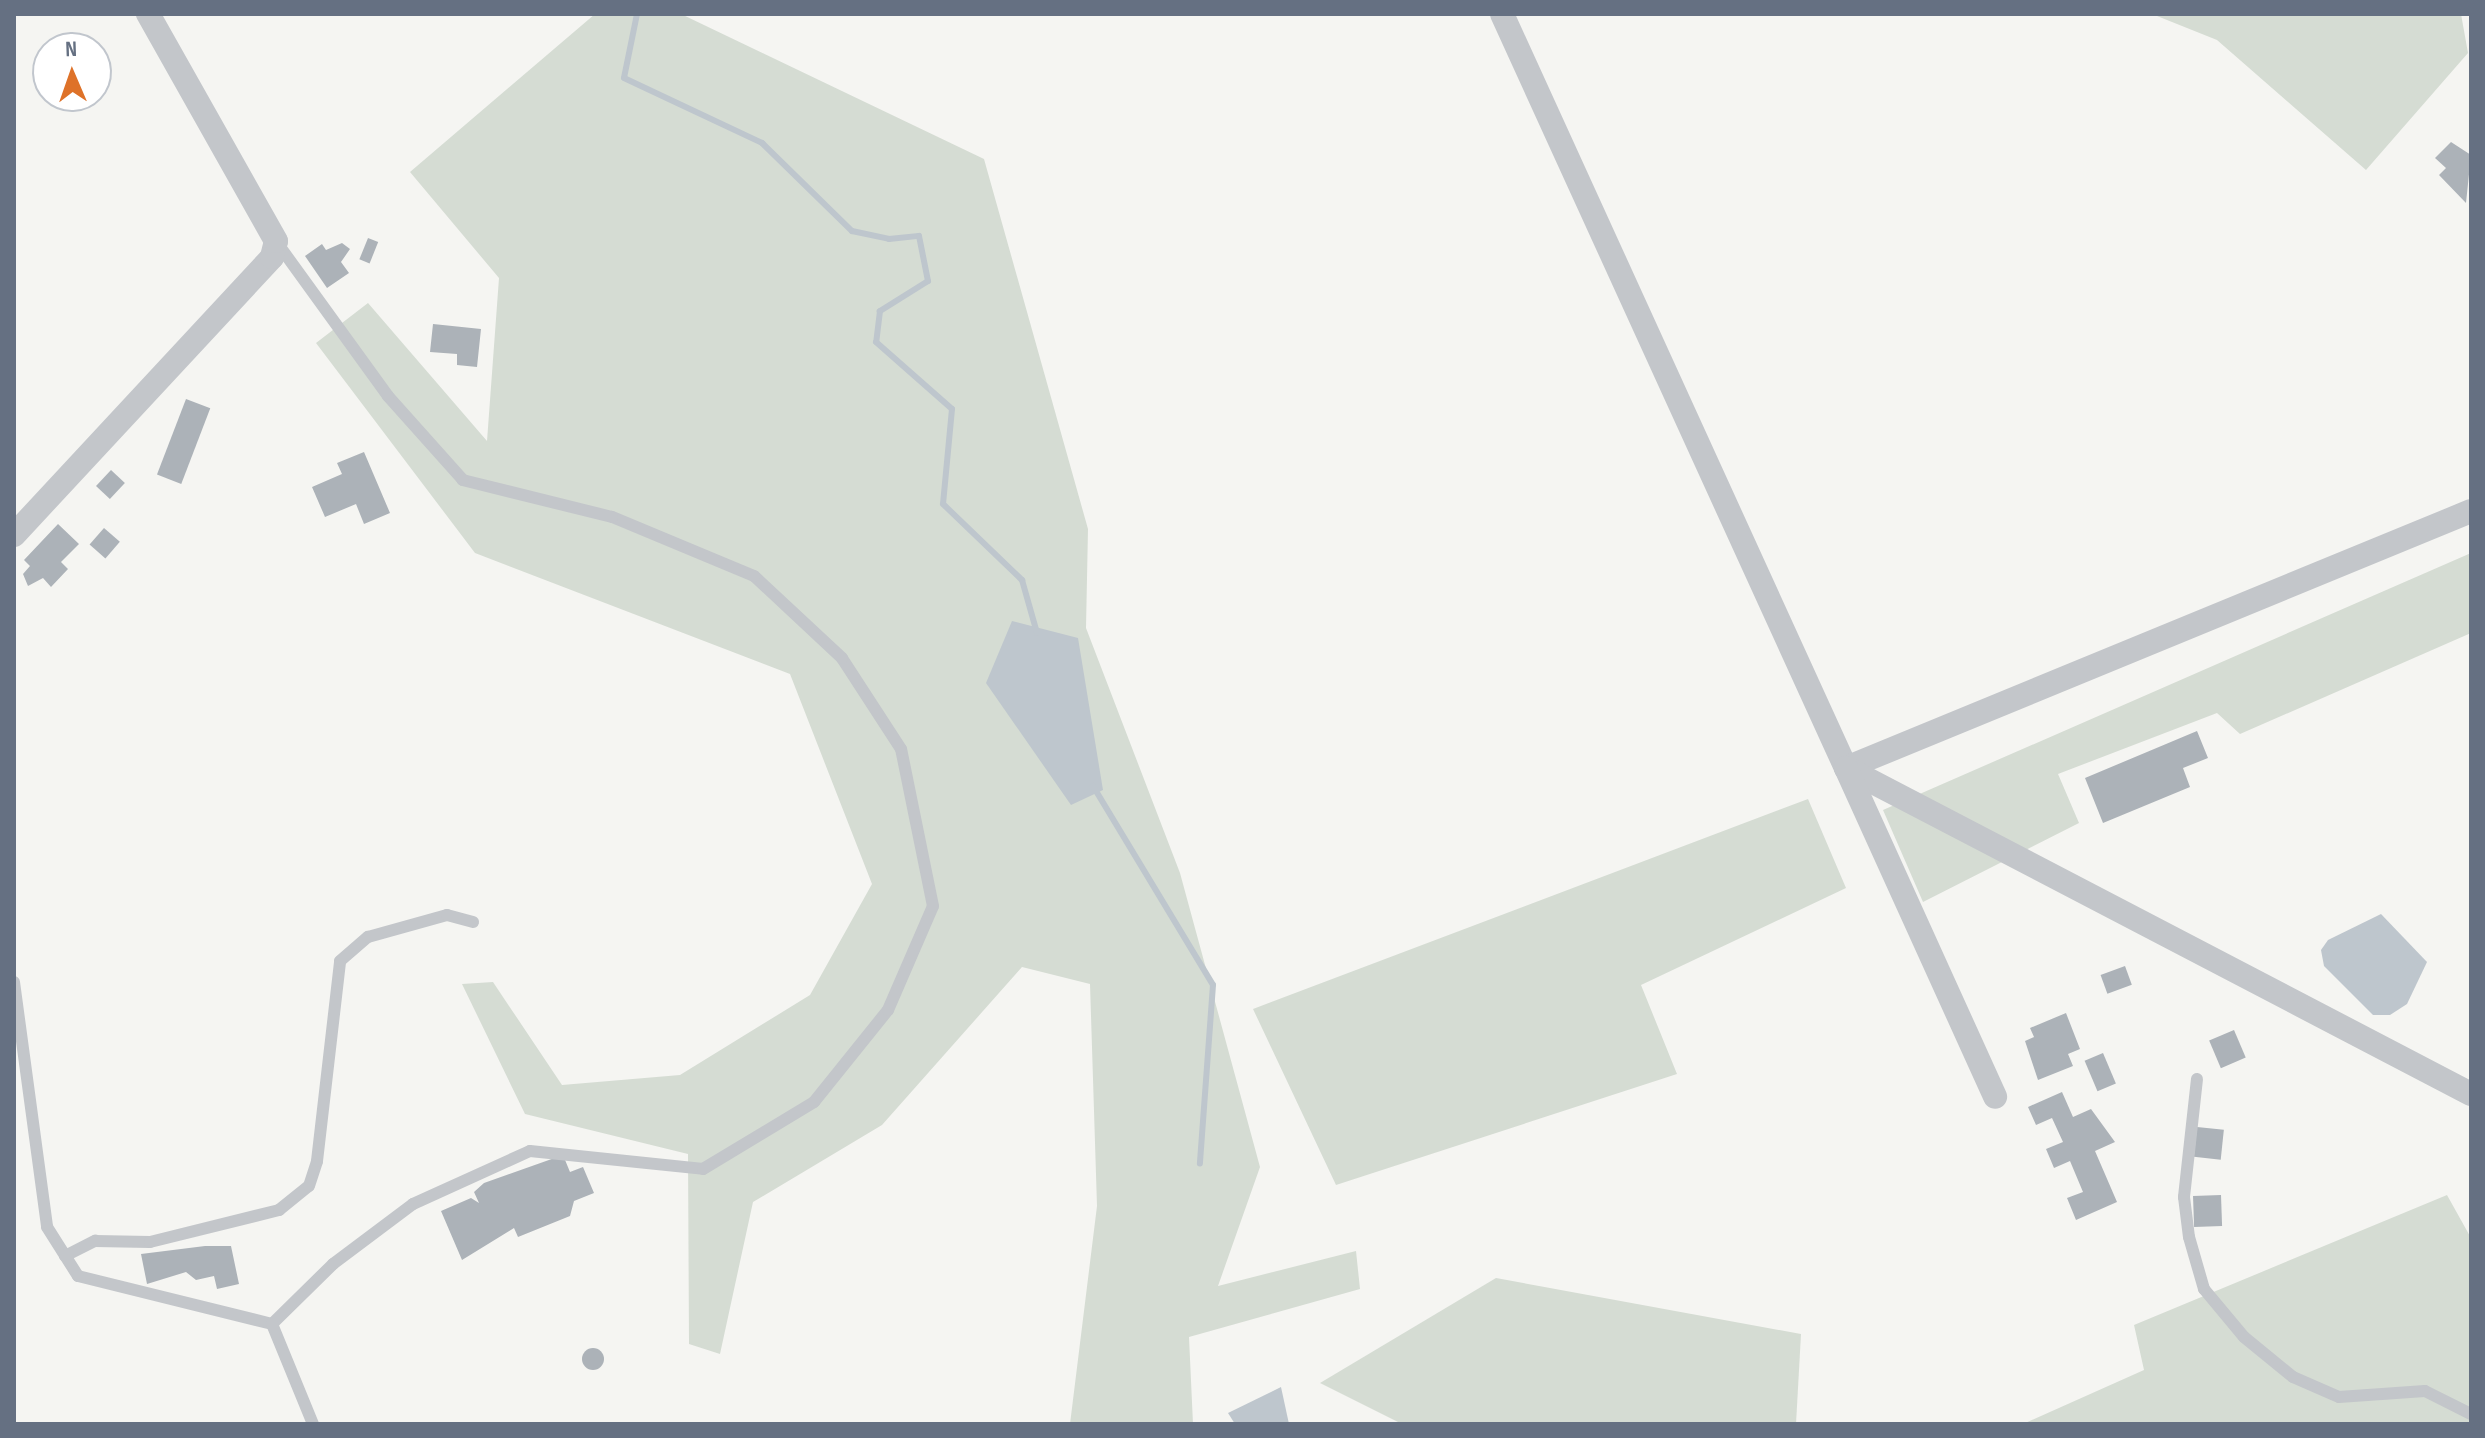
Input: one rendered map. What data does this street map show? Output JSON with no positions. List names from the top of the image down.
{
  "north": "top"
}
